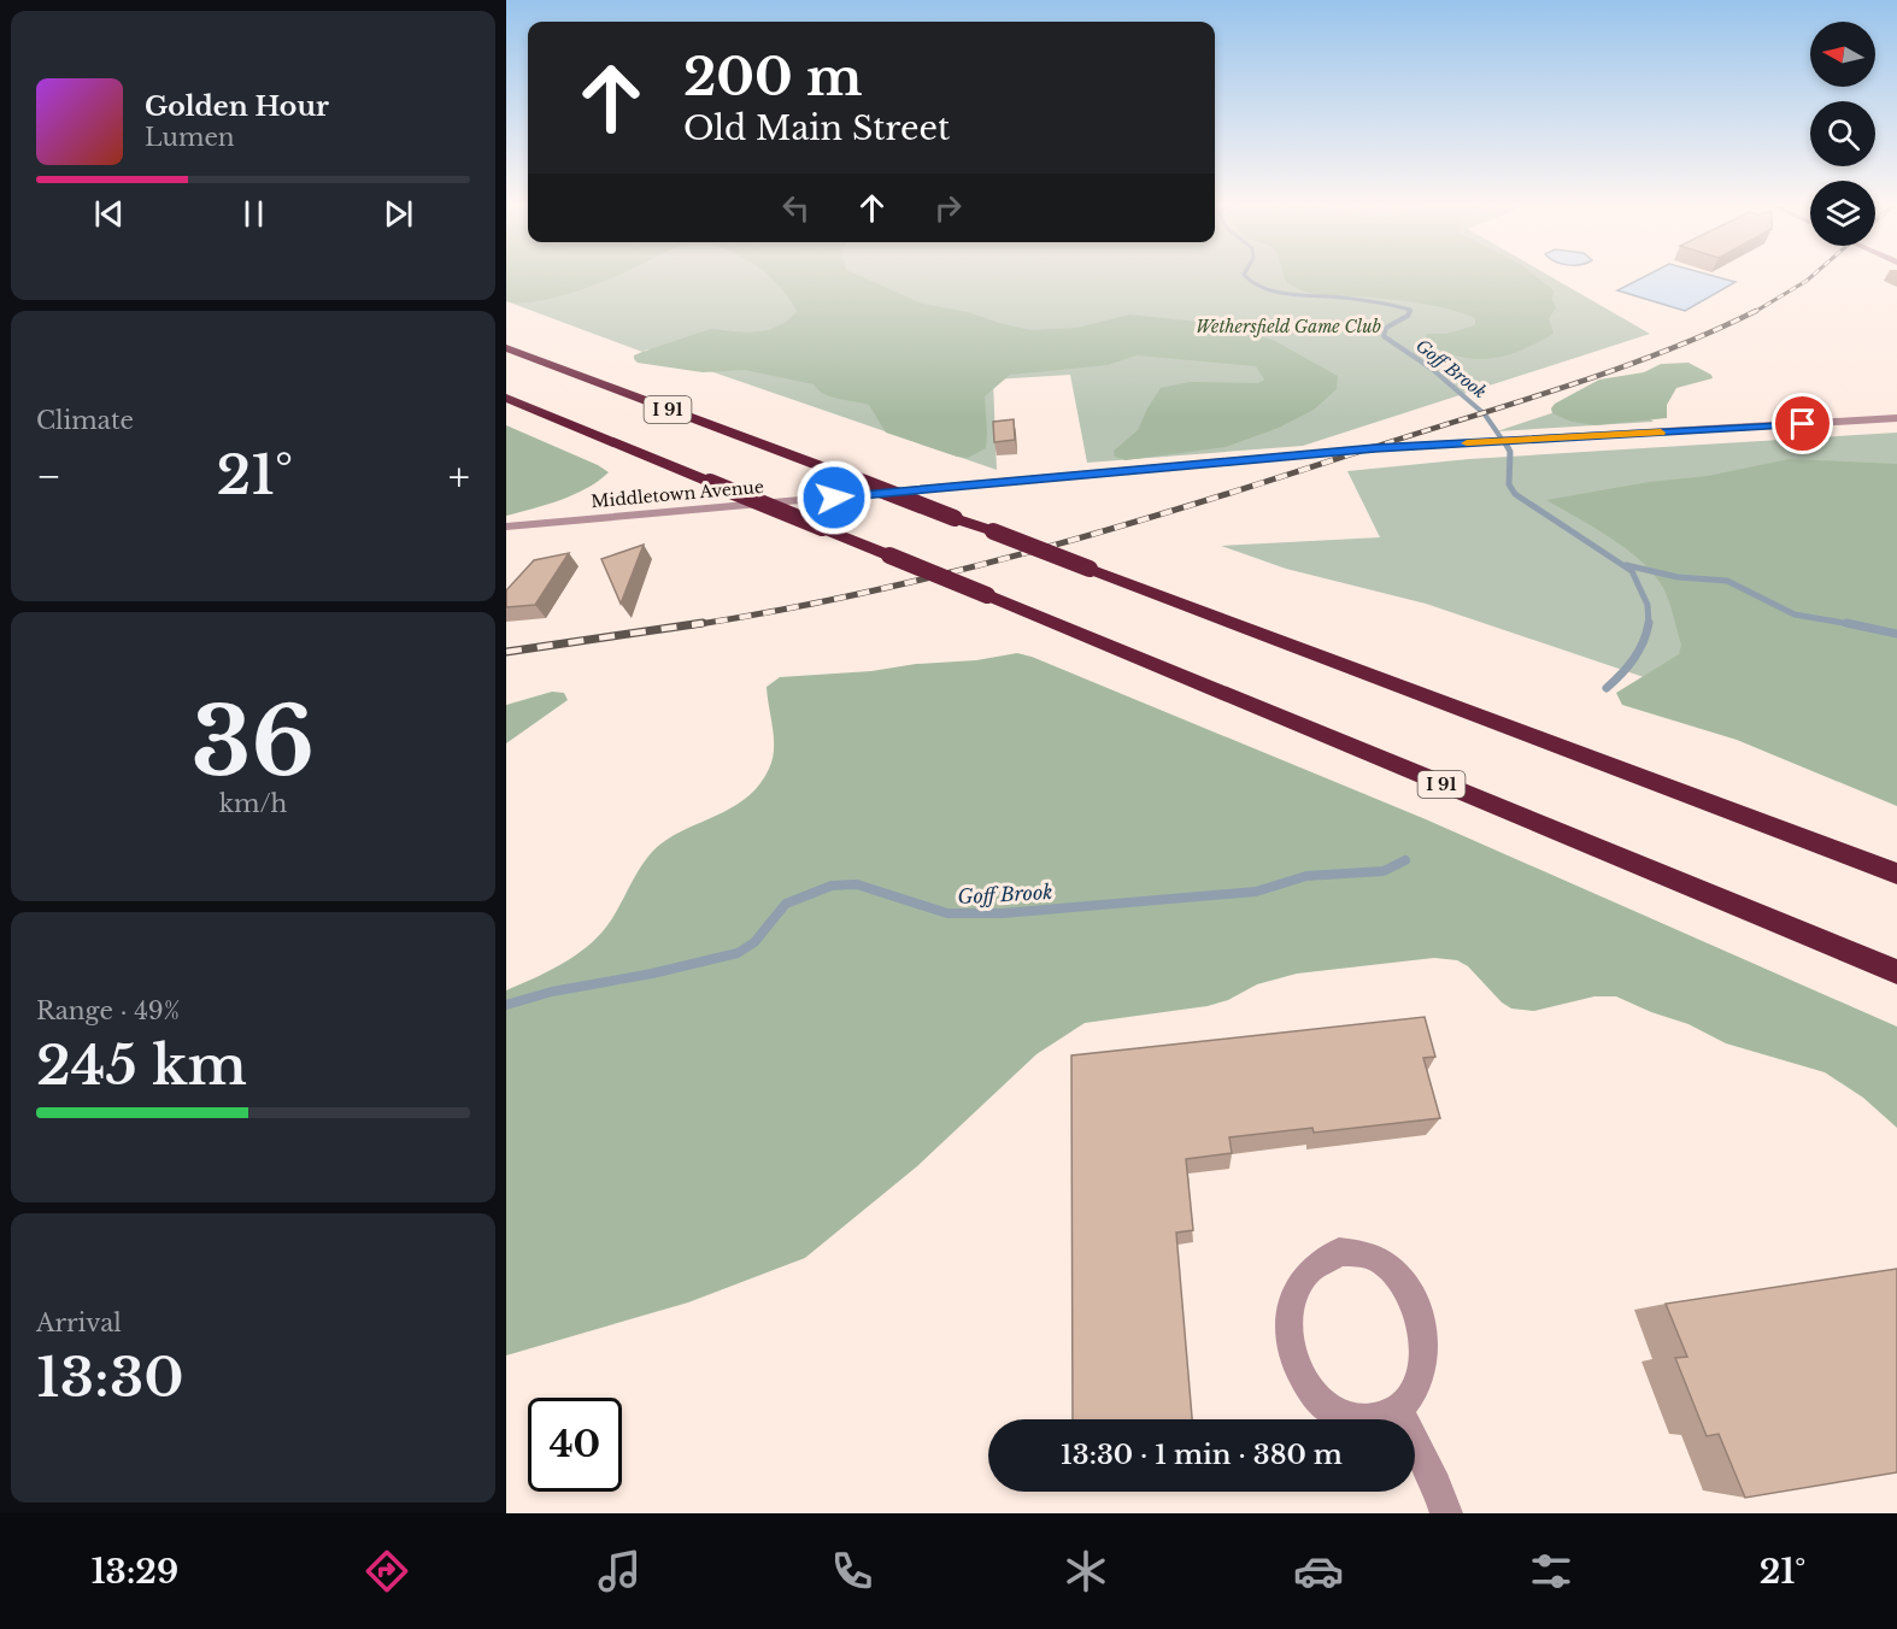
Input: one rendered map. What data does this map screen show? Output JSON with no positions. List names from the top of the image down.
{
  "streets": {
    "highway": ["I 91"],
    "street": ["Middletown Avenue"]
  },
  "water": ["Goff Brook"],
  "parks": ["Wethersfield Game Club"],
  "north": "left",
  "page": {
    "turn": ["200 m", "Old Main Street"],
    "song": ["Golden Hour", "Lumen"],
    "tile": [
      "Climate",
      ["36", "km/h"],
      ["Range · 49%", "245 km"],
      ["Arrival", "13:30"]
    ],
    "heat": ["−", "21°", "+"],
    "limit": "40",
    "trip": "13:30 · 1 min · 380 m",
    "tabs": ["13:29", "21°"]
  }
}
